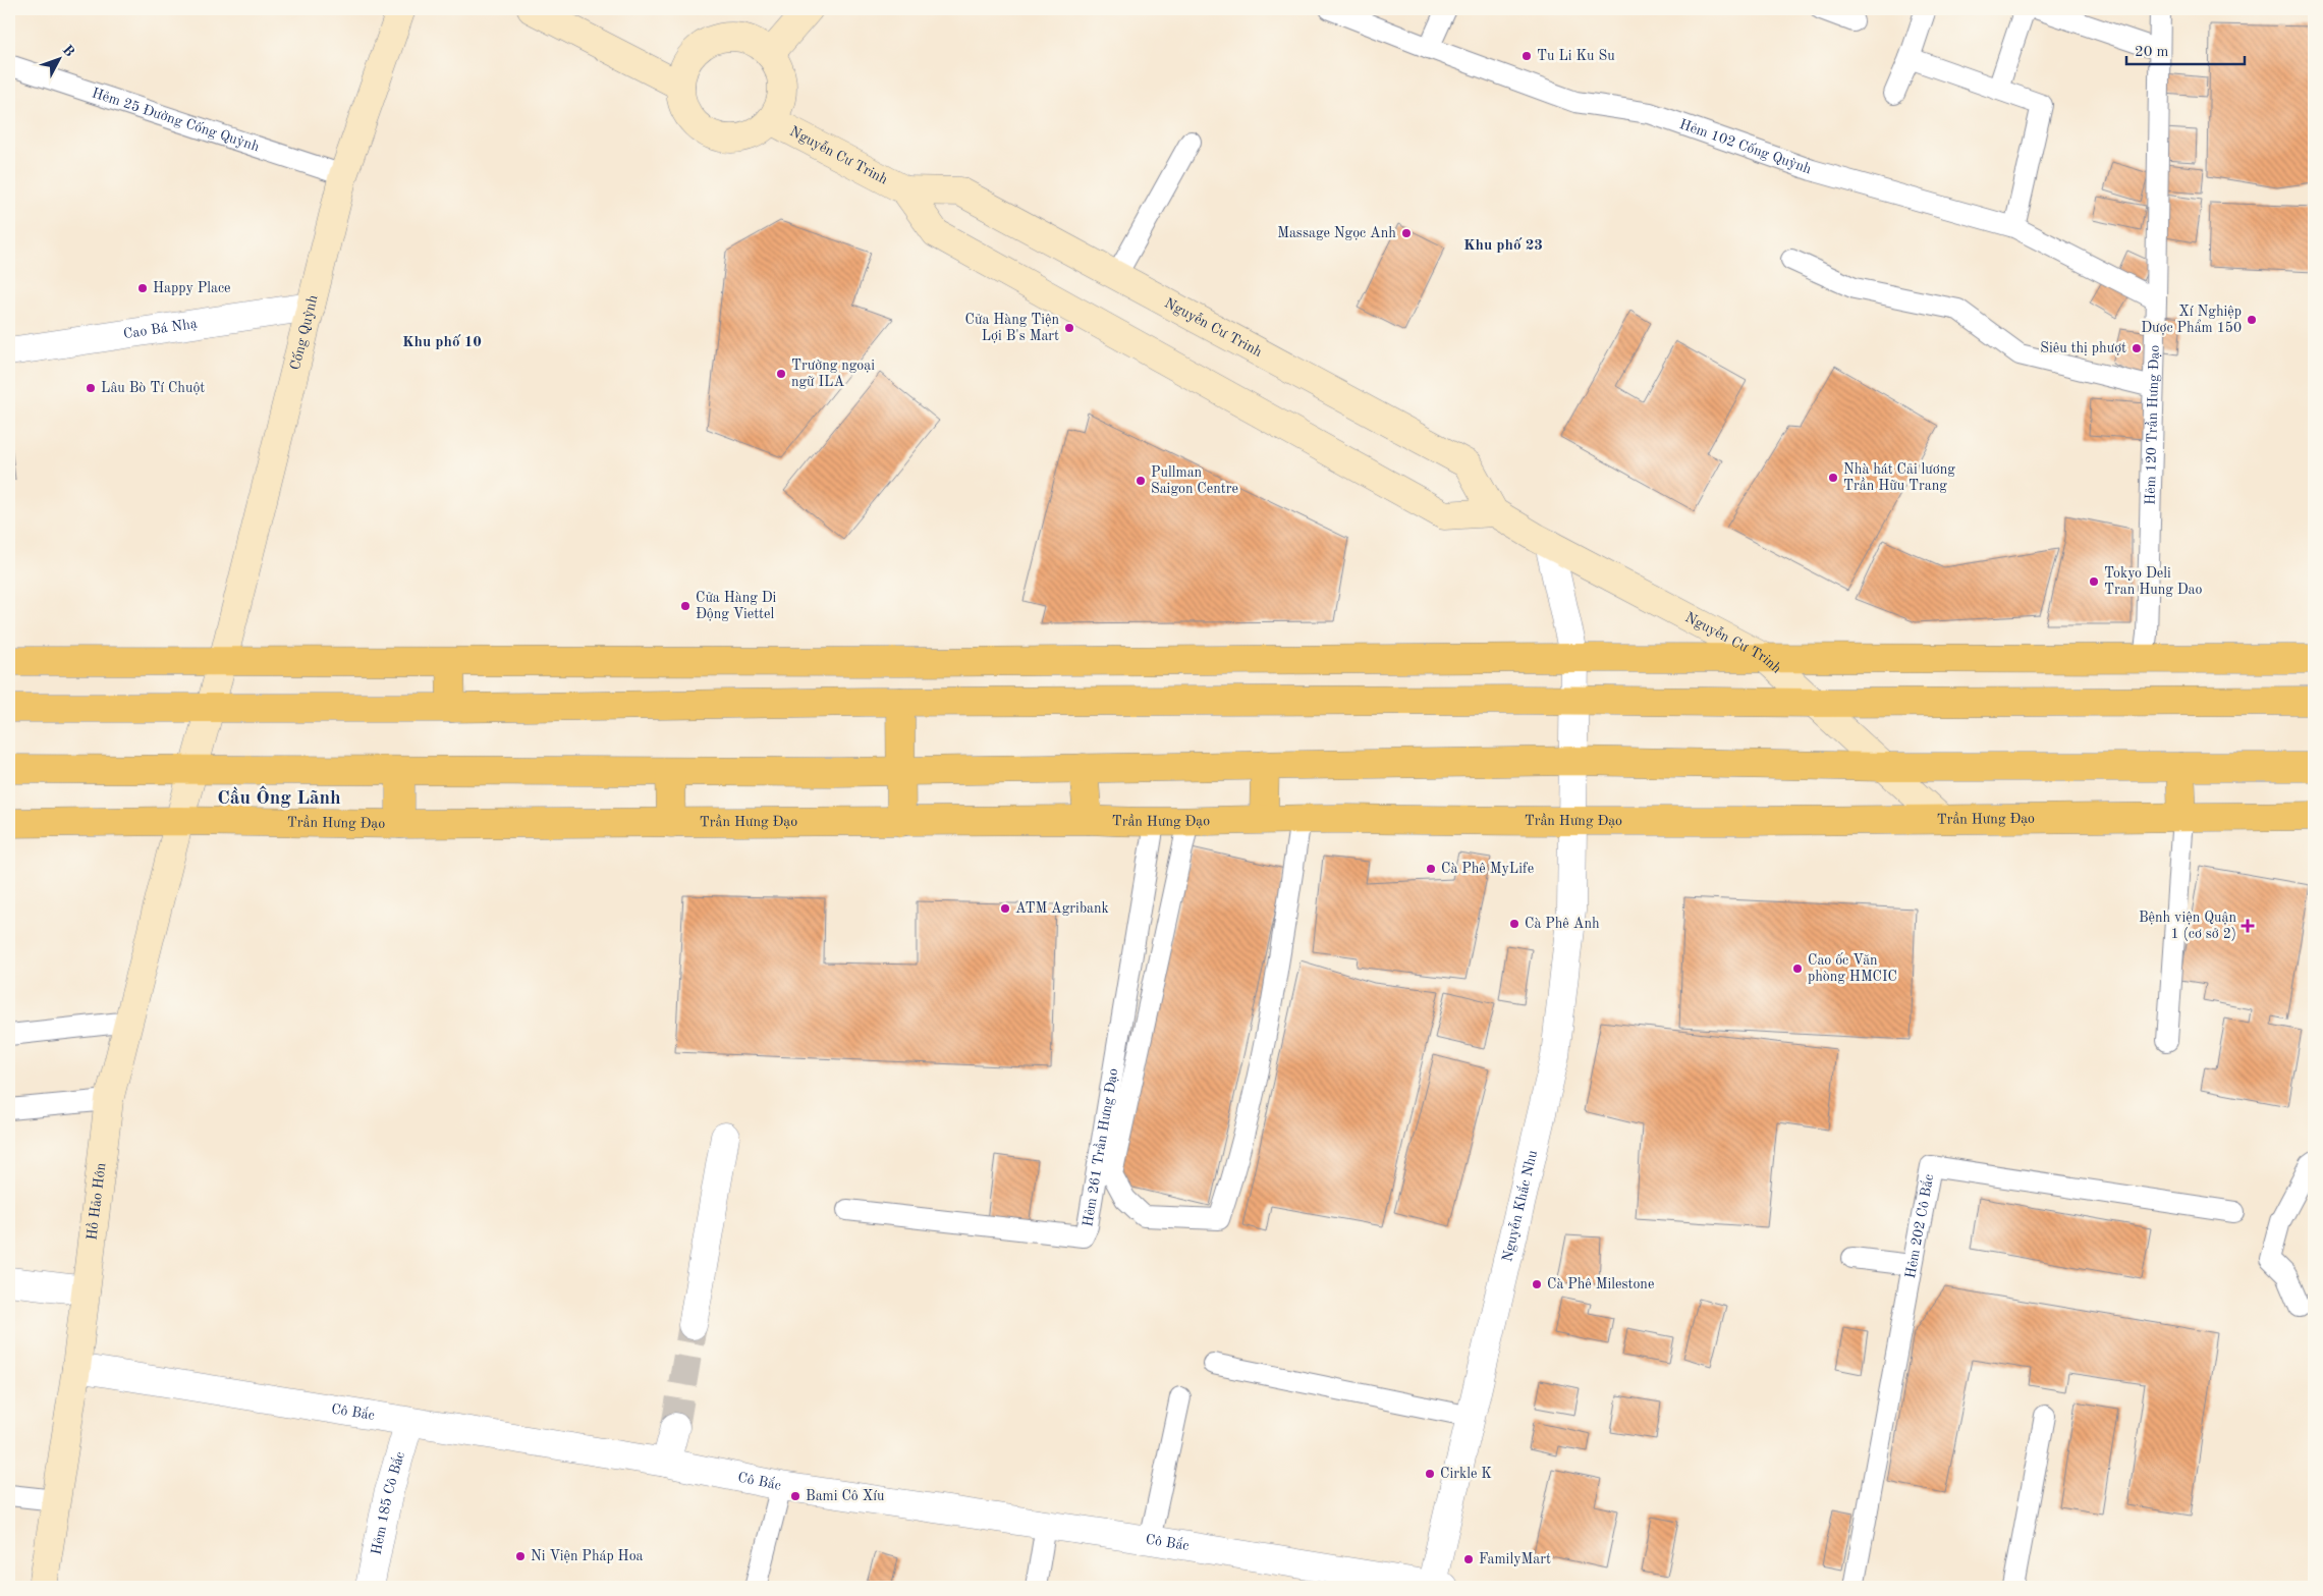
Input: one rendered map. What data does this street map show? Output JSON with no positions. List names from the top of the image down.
{
  "streets": {
    "main road": ["Trần Hưng Đạo"],
    "street": [
      "Nguyễn Cư Trinh",
      "Cao Bá Nhạ",
      "Cống Quỳnh",
      "Hồ Hảo Hớn",
      "Nguyễn Khắc Nhu",
      "Cô Bắc",
      "Hẻm 185 Cô Bắc"
    ],
    "lane": [
      "Hẻm 25 Đường Cống Quỳnh",
      "Hẻm 102 Cống Quỳnh",
      "Hẻm 120 Trần Hưng Đạo",
      "Hẻm 261 Trần Hưng Đạo",
      "Hẻm 202 Cô Bắc"
    ]
  },
  "crossings": [
    ["Hẻm 25 Đường Cống Quỳnh", "Cống Quỳnh"],
    ["Hẻm 102 Cống Quỳnh", "Hẻm 120 Trần Hưng Đạo"],
    ["Nguyễn Cư Trinh", "Trần Hưng Đạo"],
    ["Nguyễn Cư Trinh", "Nguyễn Khắc Nhu"],
    ["Cao Bá Nhạ", "Cống Quỳnh"],
    ["Cống Quỳnh", "Hồ Hảo Hớn"],
    ["Trần Hưng Đạo", "Hẻm 261 Trần Hưng Đạo"],
    ["Trần Hưng Đạo", "Hồ Hảo Hớn"],
    ["Trần Hưng Đạo", "Nguyễn Khắc Nhu"],
    ["Hồ Hảo Hớn", "Cô Bắc"],
    ["Nguyễn Khắc Nhu", "Cô Bắc"],
    ["Cô Bắc", "Hẻm 185 Cô Bắc"]
  ],
  "districts": ["Khu phố 23", "Khu phố 10", "Cầu Ông Lãnh"],
  "places": {
    "other": [
      "Tu Li Ku Su",
      "Massage Ngọc Anh",
      "Happy Place",
      "Xí Nghiệp Dược Phẩm 150",
      "Cửa Hàng Tiện Lợi B's Mart",
      "Siêu thị phượt",
      "Trường ngoại ngữ ILA",
      "Lâu Bò Tí Chuột",
      "Nhà hát Cải lương Trần Hữu Trang",
      "Pullman Saigon Centre",
      "Tokyo Deli Tran Hung Dao",
      "Cửa Hàng Di Động Viettel",
      "Cà Phê MyLife",
      "ATM Agribank",
      "Cà Phê Anh",
      "Cao ốc Văn phòng HMCIC",
      "Cà Phê Milestone",
      "Cirkle K",
      "Bami Cô Xíu",
      "Ni Viện Pháp Hoa",
      "FamilyMart"
    ],
    "health": ["Bệnh viện Quận 1 (cơ sở 2)"]
  },
  "scale_bar": "20 m",
  "north": "top right"
}
